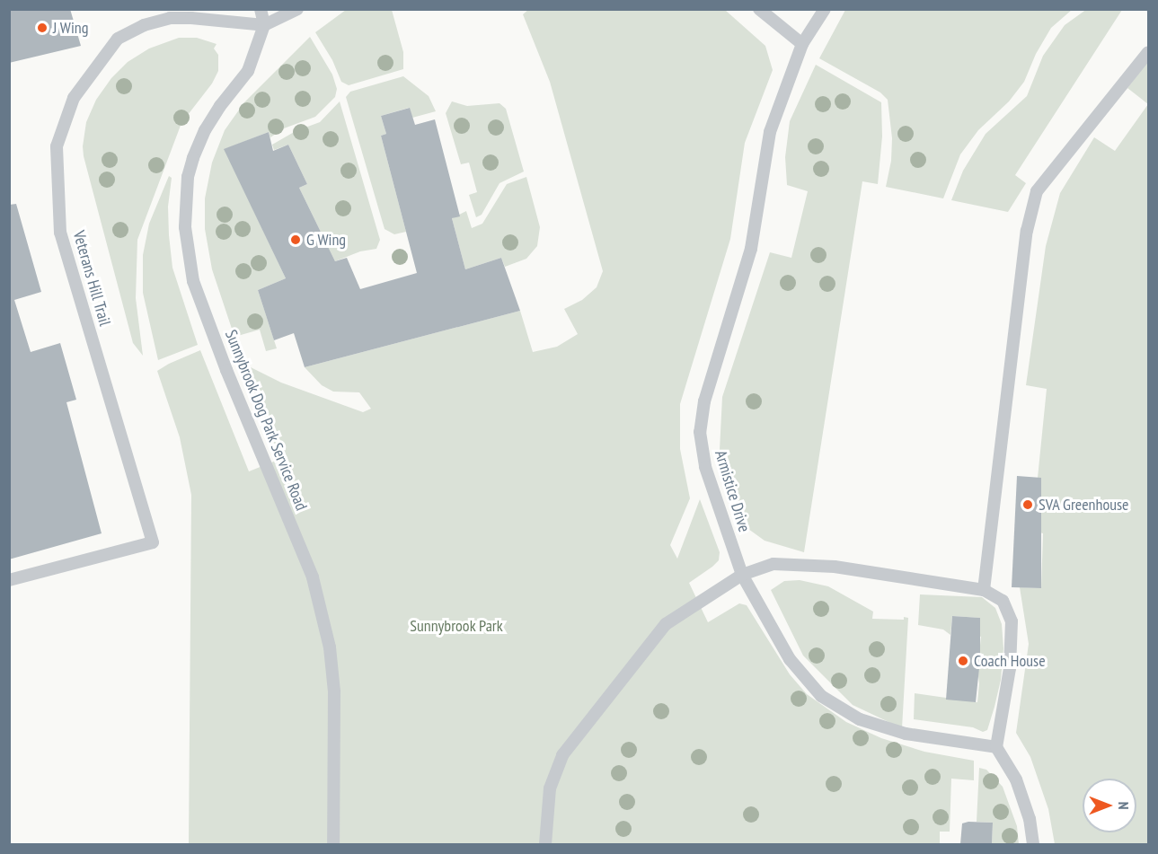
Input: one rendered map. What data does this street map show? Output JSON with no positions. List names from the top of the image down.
{
  "streets": {
    "lane": ["Veterans Hill Trail", "Sunnybrook Dog Park Service Road", "Armistice Drive"]
  },
  "crossings": [
    ["Veterans Hill Trail", "Sunnybrook Dog Park Service Road"]
  ],
  "parks": ["Sunnybrook Park"],
  "places": [
    "J Wing",
    "G Wing",
    "SVA Greenhouse",
    "Coach House"
  ],
  "north": "right"
}
